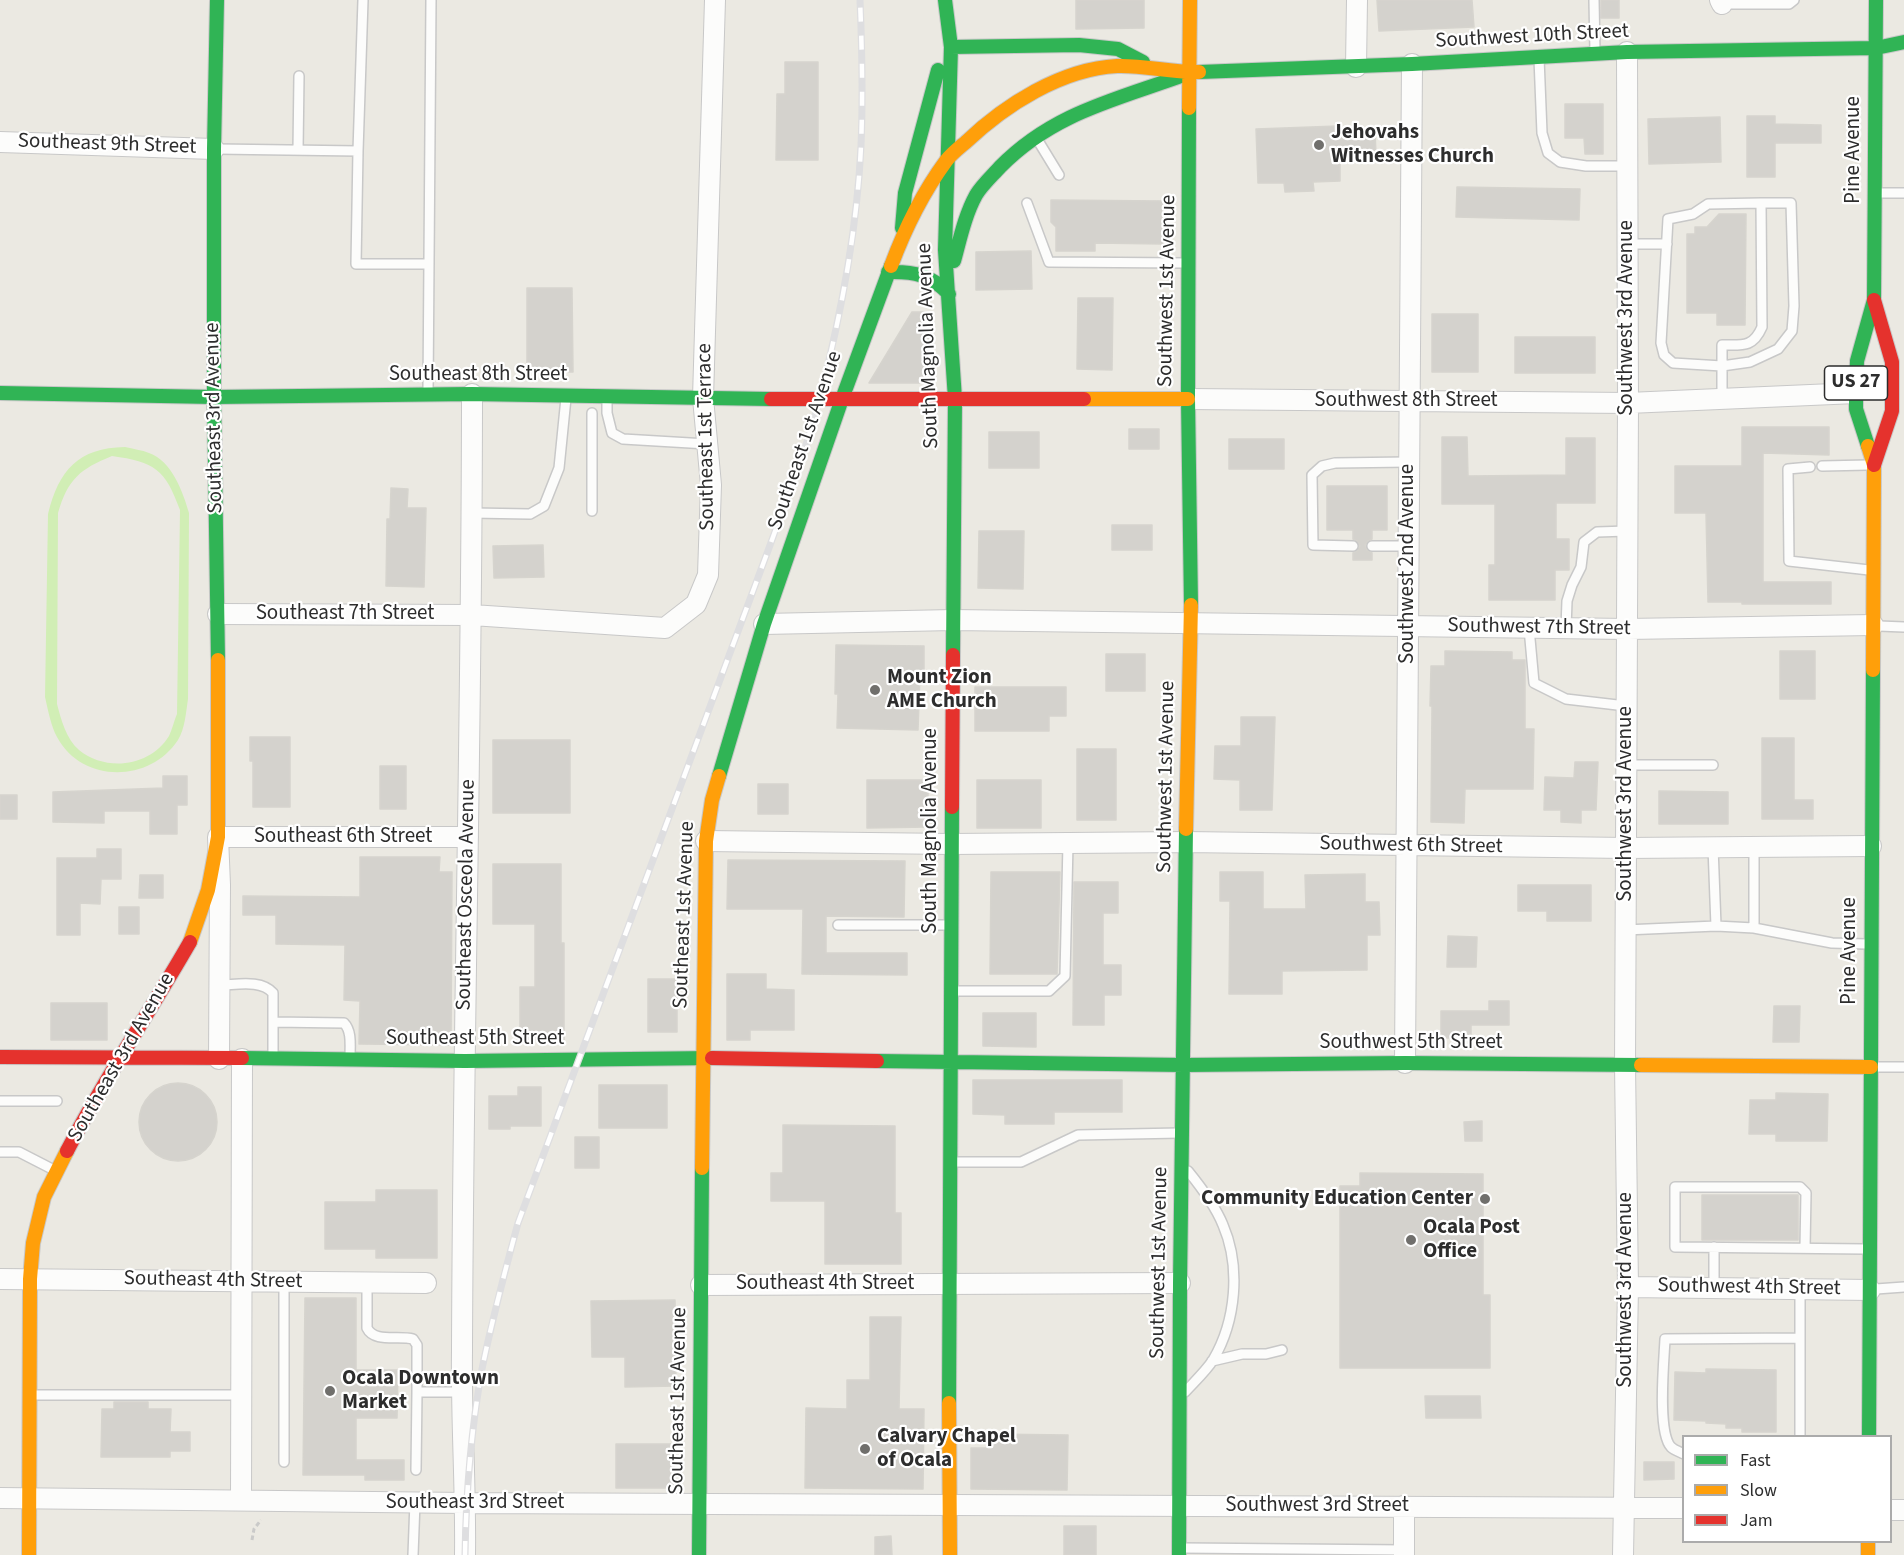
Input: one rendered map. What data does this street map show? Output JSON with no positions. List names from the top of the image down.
{
  "streets": {
    "main road": [
      "Southwest 10th Street",
      "Pine Avenue",
      "Southwest 1st Avenue",
      "South Magnolia Avenue",
      "Southeast 8th Street",
      "US 27",
      "Southwest 8th Street",
      "Southeast 3rd Avenue",
      "Southeast 1st Avenue",
      "Southeast 5th Street",
      "Southwest 5th Street"
    ],
    "street": [
      "Southeast 9th Street",
      "Southwest 3rd Avenue",
      "Southeast 1st Terrace",
      "Southwest 2nd Avenue",
      "Southeast 7th Street",
      "Southwest 7th Street",
      "Southeast 6th Street",
      "Southwest 6th Street",
      "Southeast Osceola Avenue",
      "Southeast 4th Street",
      "Southwest 4th Street",
      "Southeast 3rd Street",
      "Southwest 3rd Street"
    ]
  },
  "crossings": [
    ["Southwest 10th Street", "Pine Avenue"],
    ["Southwest 10th Street", "Southwest 1st Avenue"],
    ["Southwest 10th Street", "Southwest 3rd Avenue"],
    ["Southwest 10th Street", "South Magnolia Avenue"],
    ["Southwest 10th Street", "Southeast 1st Avenue"],
    ["Southwest 10th Street", "Southwest 2nd Avenue"],
    ["Southeast 9th Street", "Southeast 3rd Avenue"],
    ["Pine Avenue", "Southwest 8th Street"],
    ["Pine Avenue", "Southwest 7th Street"],
    ["Pine Avenue", "Southwest 6th Street"],
    ["Pine Avenue", "Southwest 5th Street"],
    ["Pine Avenue", "Southwest 4th Street"],
    ["Southwest 1st Avenue", "Southwest 8th Street"],
    ["Southwest 1st Avenue", "Southwest 7th Street"],
    ["Southwest 1st Avenue", "Southwest 6th Street"],
    ["Southwest 1st Avenue", "Southwest 5th Street"],
    ["Southwest 1st Avenue", "Southwest 3rd Street"],
    ["Southwest 3rd Avenue", "Southwest 8th Street"],
    ["Southwest 3rd Avenue", "Southwest 7th Street"],
    ["Southwest 3rd Avenue", "Southwest 6th Street"],
    ["Southwest 3rd Avenue", "Southwest 5th Street"],
    ["Southwest 3rd Avenue", "Southwest 4th Street"],
    ["Southwest 3rd Avenue", "Southwest 3rd Street"],
    ["South Magnolia Avenue", "Southeast 8th Street"],
    ["South Magnolia Avenue", "Southwest 8th Street"],
    ["South Magnolia Avenue", "Southeast 1st Avenue"],
    ["South Magnolia Avenue", "Southwest 7th Street"],
    ["South Magnolia Avenue", "Southwest 6th Street"],
    ["South Magnolia Avenue", "Southeast 5th Street"],
    ["South Magnolia Avenue", "Southwest 5th Street"],
    ["South Magnolia Avenue", "Southeast 4th Street"],
    ["South Magnolia Avenue", "Southeast 3rd Street"],
    ["South Magnolia Avenue", "Southwest 3rd Street"],
    ["Southeast 8th Street", "Southwest 8th Street"],
    ["Southeast 8th Street", "Southeast 3rd Avenue"],
    ["Southeast 8th Street", "Southeast 1st Terrace"],
    ["Southeast 8th Street", "Southeast 1st Avenue"],
    ["Southeast 8th Street", "Southeast Osceola Avenue"],
    ["Southwest 8th Street", "Southwest 2nd Avenue"],
    ["Southeast 3rd Avenue", "Southeast 7th Street"],
    ["Southeast 3rd Avenue", "Southeast 6th Street"],
    ["Southeast 3rd Avenue", "Southeast 5th Street"],
    ["Southeast 3rd Avenue", "Southeast 4th Street"],
    ["Southeast 3rd Avenue", "Southeast 3rd Street"],
    ["Southeast 1st Terrace", "Southeast 7th Street"],
    ["Southeast 1st Terrace", "Southeast Osceola Avenue"],
    ["Southeast 1st Avenue", "Southeast 5th Street"],
    ["Southeast 1st Avenue", "Southeast 4th Street"],
    ["Southeast 1st Avenue", "Southeast 3rd Street"],
    ["Southwest 2nd Avenue", "Southwest 7th Street"],
    ["Southwest 2nd Avenue", "Southwest 6th Street"],
    ["Southwest 2nd Avenue", "Southwest 5th Street"],
    ["Southeast 7th Street", "Southeast Osceola Avenue"],
    ["Southeast 6th Street", "Southeast Osceola Avenue"],
    ["Southeast Osceola Avenue", "Southeast 5th Street"],
    ["Southeast Osceola Avenue", "Southeast 3rd Street"],
    ["Southeast 5th Street", "Southwest 5th Street"],
    ["Southeast 3rd Street", "Southwest 3rd Street"]
  ],
  "places": [
    "Jehovahs Witnesses Church",
    "Mount Zion AME Church",
    "Community Education Center",
    "Ocala Post Office",
    "Ocala Downtown Market",
    "Calvary Chapel of Ocala"
  ],
  "legend": ["Fast", "Slow", "Jam"]
}
